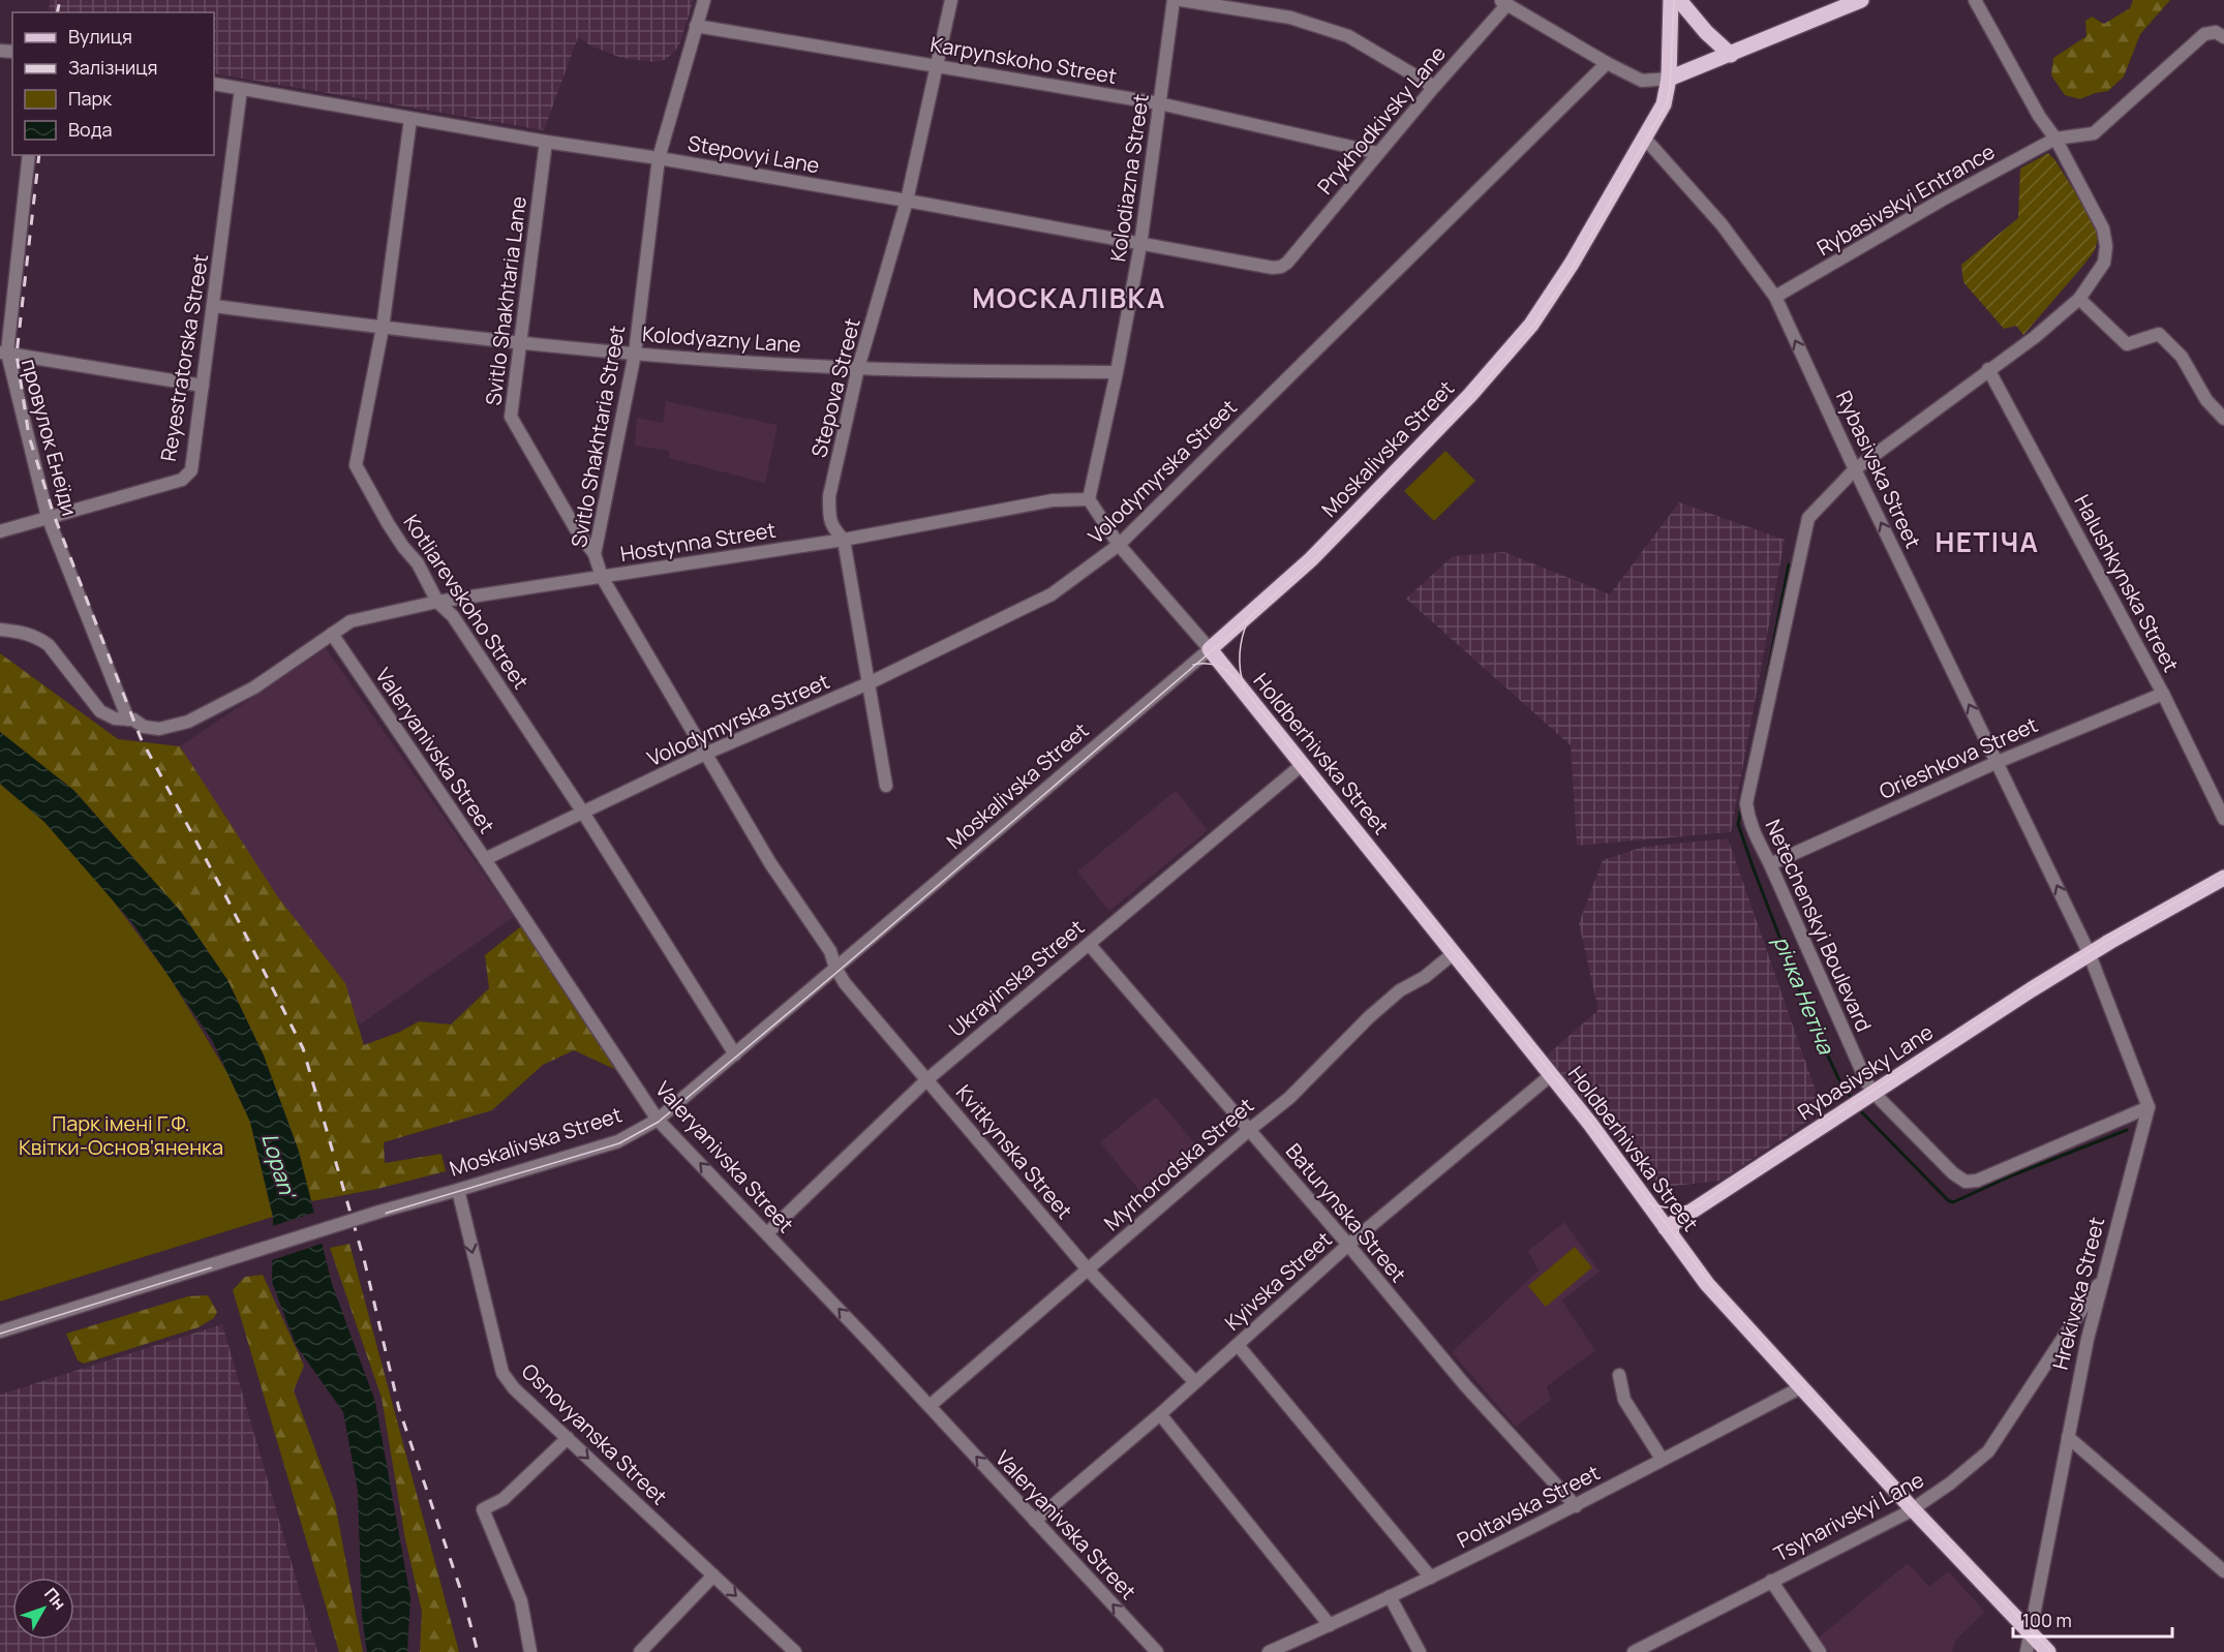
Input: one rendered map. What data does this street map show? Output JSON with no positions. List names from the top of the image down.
{
  "streets": {
    "main road": ["Moskalivska Street", "Holdberhivska Street", "Rybasivsky Lane"],
    "street": [
      "Karpynskoho Street",
      "Prykhodkivsky Lane",
      "Stepovyi Lane",
      "Kolodiazna Street",
      "Rybasivskyi Entrance",
      "Svitlo Shakhtaria Lane",
      "Kolodyazny Lane",
      "Reyestratorska Street",
      "Stepova Street",
      "Svitlo Shakhtaria Street",
      "провулок Енеїди",
      "Rybasivska Street",
      "Volodymyrska Street",
      "Hostynna Street",
      "Halushkynska Street",
      "Kotliarevskoho Street",
      "Valeryanivska Street",
      "Orieshkova Street",
      "Netechenskyi Boulevard",
      "Ukrayinska Street",
      "Kvitkynska Street",
      "Myrhorodska Street",
      "Baturynska Street",
      "Kyivska Street",
      "Hrekivska Street",
      "Osnovyanska Street",
      "Poltavska Street",
      "Tsyharivskyi Lane"
    ]
  },
  "crossings": [
    ["Karpynskoho Street", "Prykhodkivsky Lane"],
    ["Karpynskoho Street", "Kolodiazna Street"],
    ["Karpynskoho Street", "Stepova Street"],
    ["Karpynskoho Street", "Svitlo Shakhtaria Street"],
    ["Prykhodkivsky Lane", "Stepovyi Lane"],
    ["Stepovyi Lane", "Kolodiazna Street"],
    ["Stepovyi Lane", "Svitlo Shakhtaria Lane"],
    ["Stepovyi Lane", "Reyestratorska Street"],
    ["Stepovyi Lane", "Stepova Street"],
    ["Stepovyi Lane", "Svitlo Shakhtaria Street"],
    ["Stepovyi Lane", "Kotliarevskoho Street"],
    ["Kolodiazna Street", "Kolodyazny Lane"],
    ["Kolodiazna Street", "Hostynna Street"],
    ["Rybasivskyi Entrance", "Rybasivska Street"],
    ["Rybasivskyi Entrance", "Netechenskyi Boulevard"],
    ["Svitlo Shakhtaria Lane", "Kolodyazny Lane"],
    ["Svitlo Shakhtaria Lane", "Svitlo Shakhtaria Street"],
    ["Kolodyazny Lane", "Reyestratorska Street"],
    ["Kolodyazny Lane", "Stepova Street"],
    ["Kolodyazny Lane", "Svitlo Shakhtaria Street"],
    ["Kolodyazny Lane", "Kotliarevskoho Street"],
    ["Reyestratorska Street", "провулок Енеїди"],
    ["Stepova Street", "Volodymyrska Street"],
    ["Stepova Street", "Hostynna Street"],
    ["Svitlo Shakhtaria Street", "Moskalivska Street"],
    ["Svitlo Shakhtaria Street", "Volodymyrska Street"],
    ["Svitlo Shakhtaria Street", "Hostynna Street"],
    ["Svitlo Shakhtaria Street", "Kvitkynska Street"],
    ["провулок Енеїди", "Hostynna Street"],
    ["Moskalivska Street", "Rybasivska Street"],
    ["Moskalivska Street", "Kotliarevskoho Street"],
    ["Moskalivska Street", "Valeryanivska Street"],
    ["Moskalivska Street", "Holdberhivska Street"],
    ["Moskalivska Street", "Kvitkynska Street"],
    ["Moskalivska Street", "Osnovyanska Street"],
    ["Rybasivska Street", "Orieshkova Street"],
    ["Rybasivska Street", "Netechenskyi Boulevard"],
    ["Rybasivska Street", "Rybasivsky Lane"],
    ["Volodymyrska Street", "Kotliarevskoho Street"],
    ["Volodymyrska Street", "Valeryanivska Street"],
    ["Hostynna Street", "Kotliarevskoho Street"],
    ["Hostynna Street", "Valeryanivska Street"],
    ["Halushkynska Street", "Orieshkova Street"],
    ["Halushkynska Street", "Netechenskyi Boulevard"],
    ["Valeryanivska Street", "Ukrayinska Street"],
    ["Valeryanivska Street", "Myrhorodska Street"],
    ["Valeryanivska Street", "Kyivska Street"],
    ["Holdberhivska Street", "Ukrayinska Street"],
    ["Holdberhivska Street", "Rybasivsky Lane"],
    ["Holdberhivska Street", "Myrhorodska Street"],
    ["Holdberhivska Street", "Kyivska Street"],
    ["Holdberhivska Street", "Hrekivska Street"],
    ["Holdberhivska Street", "Poltavska Street"],
    ["Holdberhivska Street", "Tsyharivskyi Lane"],
    ["Orieshkova Street", "Netechenskyi Boulevard"],
    ["Netechenskyi Boulevard", "Rybasivsky Lane"],
    ["Netechenskyi Boulevard", "Hrekivska Street"],
    ["Ukrayinska Street", "Kvitkynska Street"],
    ["Ukrayinska Street", "Baturynska Street"],
    ["Kvitkynska Street", "Myrhorodska Street"],
    ["Kvitkynska Street", "Kyivska Street"],
    ["Myrhorodska Street", "Baturynska Street"],
    ["Baturynska Street", "Kyivska Street"],
    ["Baturynska Street", "Poltavska Street"],
    ["Hrekivska Street", "Tsyharivskyi Lane"]
  ],
  "one_way": ["Rybasivska Street", "Valeryanivska Street", "Osnovyanska Street"],
  "districts": ["МОСКАЛІВКА", "НЕТІЧА"],
  "water": ["річка Нетіча", "Lopan'"],
  "parks": ["Парк імені Г.Ф. Квітки-Основ'яненка"],
  "legend": [
    "Вулиця",
    "Залізниця",
    "Парк",
    "Вода"
  ],
  "scale_bar": "100 m",
  "north": "top right"
}
